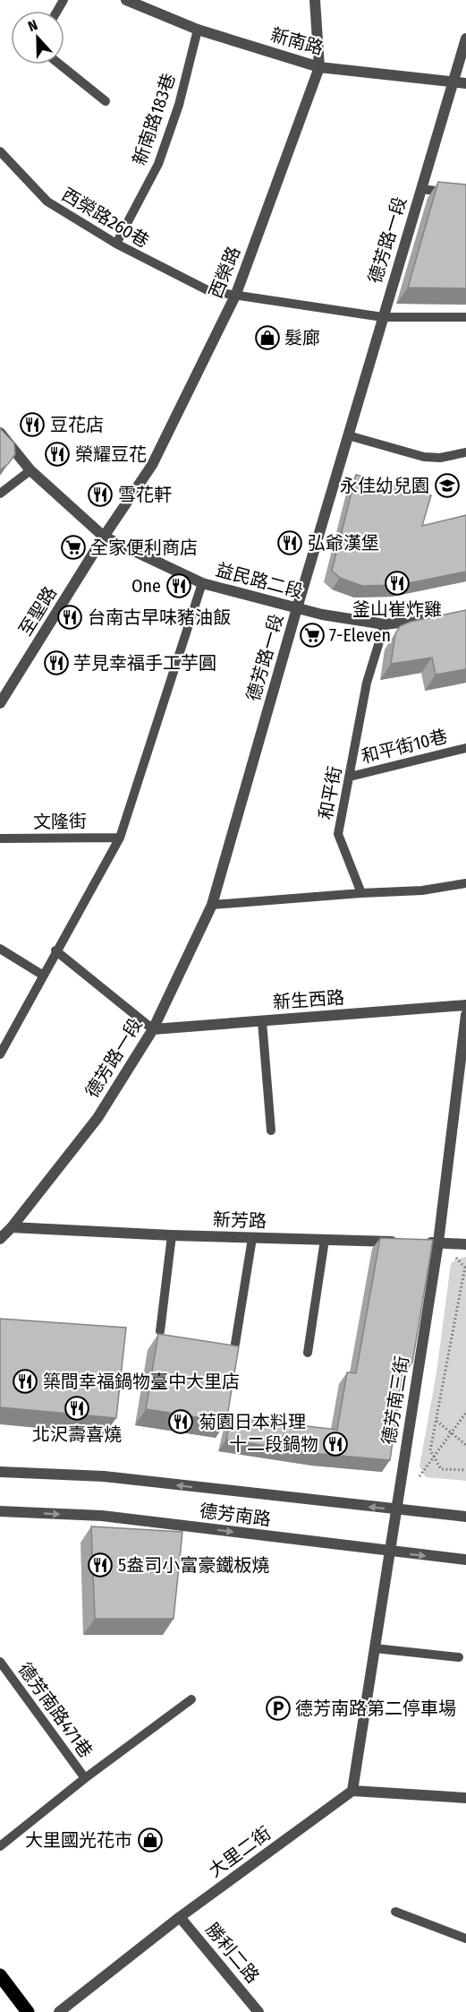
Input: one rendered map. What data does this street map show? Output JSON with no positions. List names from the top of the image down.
{
  "streets": {
    "street": [
      "新南路",
      "德芳路一段",
      "西榮路",
      "益民路二段",
      "至聖路",
      "新生西路",
      "新芳路",
      "德芳南三街",
      "德芳南路",
      "大里二街",
      "勝利二路"
    ],
    "lane": [
      "新南路183巷",
      "西榮路260巷",
      "和平街10巷",
      "和平街",
      "文隆街",
      "德芳南路471巷"
    ]
  },
  "crossings": [
    ["新南路", "新南路183巷"],
    ["新南路", "德芳路一段"],
    ["新南路", "西榮路"],
    ["新南路183巷", "西榮路260巷"],
    ["西榮路260巷", "西榮路"],
    ["德芳路一段", "益民路二段"],
    ["德芳路一段", "新生西路"],
    ["德芳路一段", "新芳路"],
    ["西榮路", "益民路二段"],
    ["西榮路", "至聖路"],
    ["益民路二段", "至聖路"],
    ["益民路二段", "和平街"],
    ["和平街10巷", "和平街"],
    ["新芳路", "德芳南三街"],
    ["德芳南三街", "德芳南路"],
    ["德芳南三街", "大里二街"],
    ["大里二街", "勝利二路"]
  ],
  "places": {
    "shop": ["髮廊", "大里國光花市"],
    "restaurant": [
      "豆花店",
      "榮耀豆花",
      "雪花軒",
      "弘爺漢堡",
      "釜山崔炸雞",
      "One",
      "台南古早味豬油飯",
      "芋見幸福手工芋圓",
      "築間幸福鍋物臺中大里店",
      "北沢壽喜燒",
      "菊園日本料理",
      "十二段鍋物",
      "5盎司小富豪鐵板燒"
    ],
    "school or university": ["永佳幼兒園"],
    "supermarket": ["全家便利商店", "7-Eleven"],
    "parking": ["德芳南路第二停車場"]
  },
  "north": "top"
}
